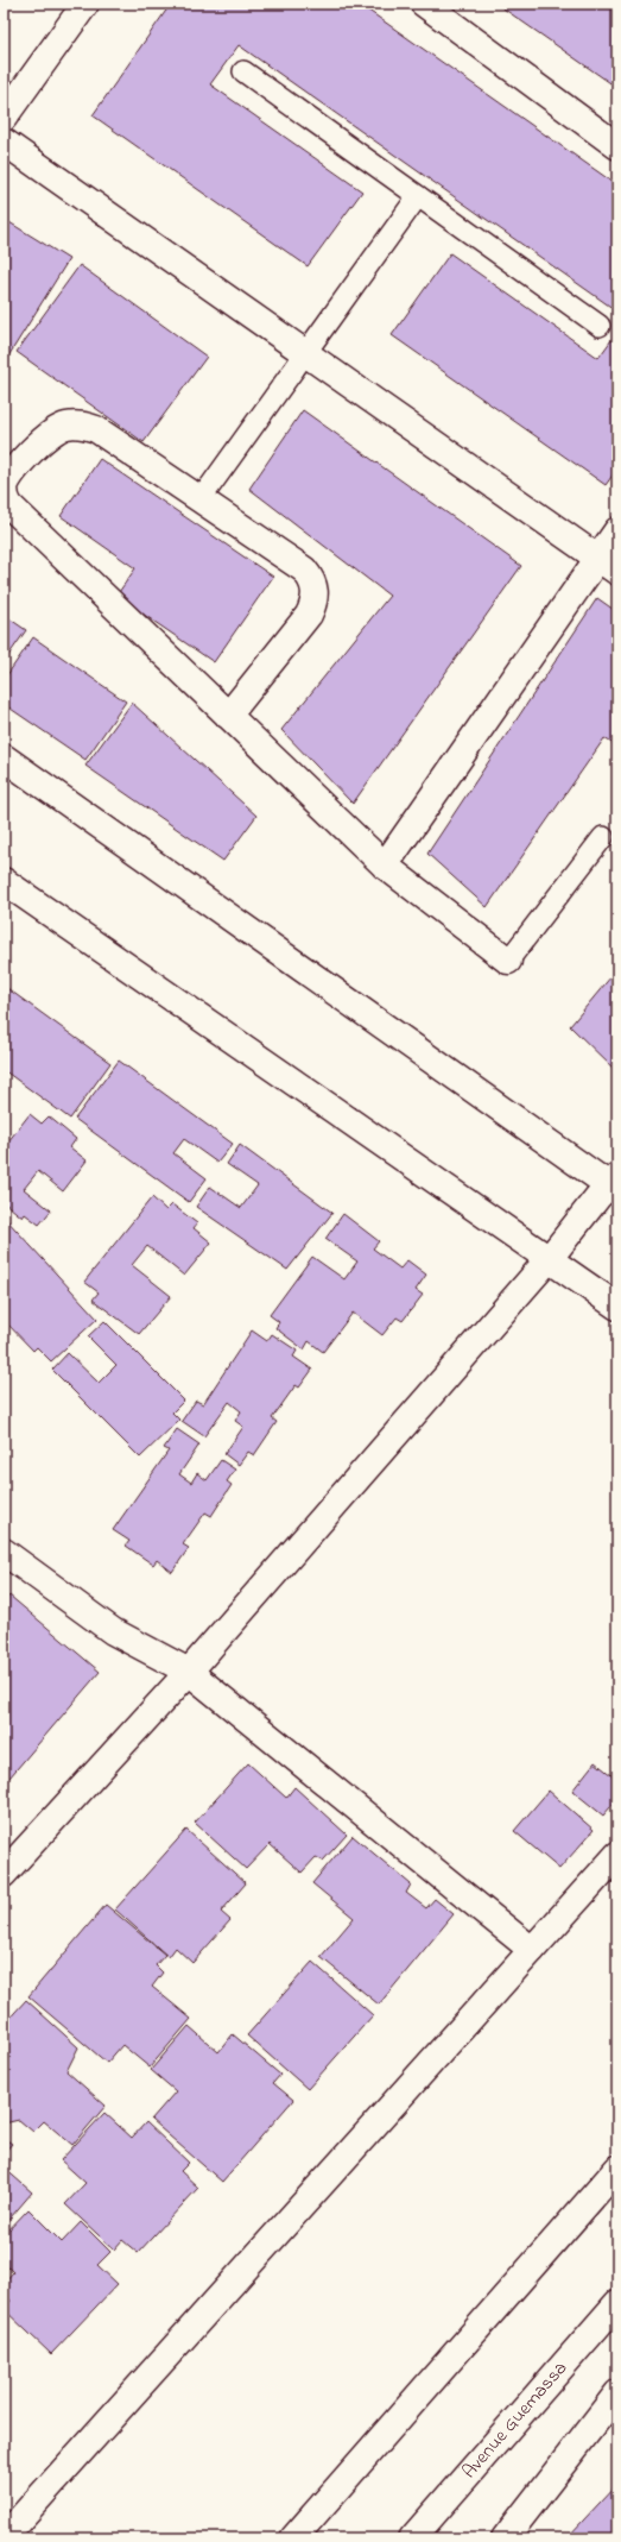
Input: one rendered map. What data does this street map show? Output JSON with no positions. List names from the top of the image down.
{
  "streets": {
    "street": ["Avenue Guemassa"]
  }
}
